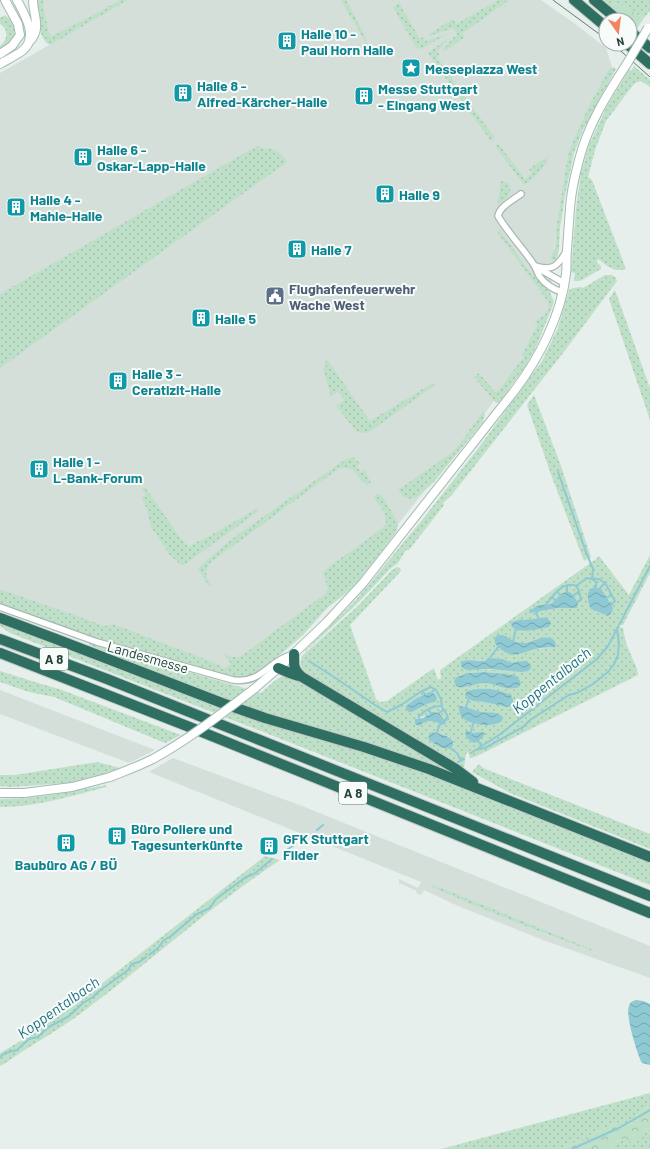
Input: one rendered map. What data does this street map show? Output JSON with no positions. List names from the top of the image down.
{
  "streets": {
    "highway": ["A 8"],
    "street": ["Landesmesse"]
  },
  "water": ["Koppentalbach"],
  "places": {
    "building": [
      "Halle 10 - Paul Horn Halle",
      "Halle 8 - Alfred-Kärcher-Halle",
      "Messe Stuttgart - Eingang West",
      "Halle 6 - Oskar-Lapp-Halle",
      "Halle 9",
      "Halle 4 - Mahle-Halle",
      "Halle 7",
      "Halle 5",
      "Halle 3 - Ceratizit-Halle",
      "Halle 1 - L-Bank-Forum",
      "Büro Poliere und Tagesunterkünfte",
      "Baubüro AG / BÜ",
      "GFK Stuttgart Filder"
    ],
    "place": ["Messepiazza West"],
    "public building": ["Flughafenfeuerwehr Wache West"]
  },
  "north": "bottom"
}
